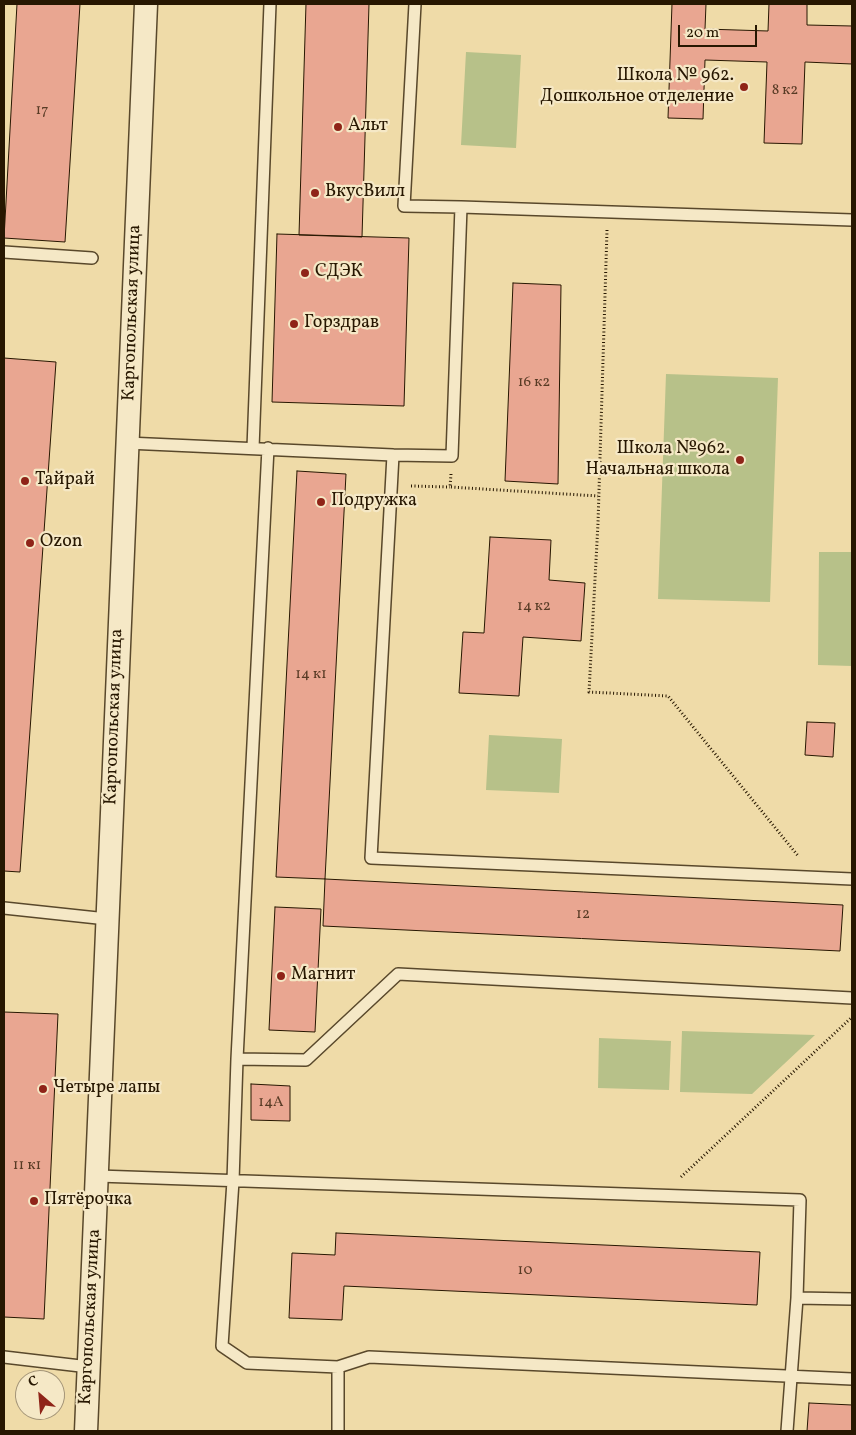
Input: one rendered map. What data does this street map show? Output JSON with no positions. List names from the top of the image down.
{
  "streets": {
    "street": ["Каргопольская улица"]
  },
  "places": [
    "Школа № 962. Дошкольное отделение",
    "Альт",
    "ВкусВилл",
    "СДЭК",
    "Горздрав",
    "Школа №962. Начальная школа",
    "Тайрай",
    "Подружка",
    "Ozon",
    "Магнит",
    "Четыре лапы",
    "Пятёрочка"
  ],
  "house_numbers": [
    "8 к2",
    "17",
    "16 к2",
    "14 к2",
    "14 к1",
    "12",
    "14А",
    "11 к1",
    "10"
  ],
  "scale_bar": "20 m",
  "north": "top left"
}
